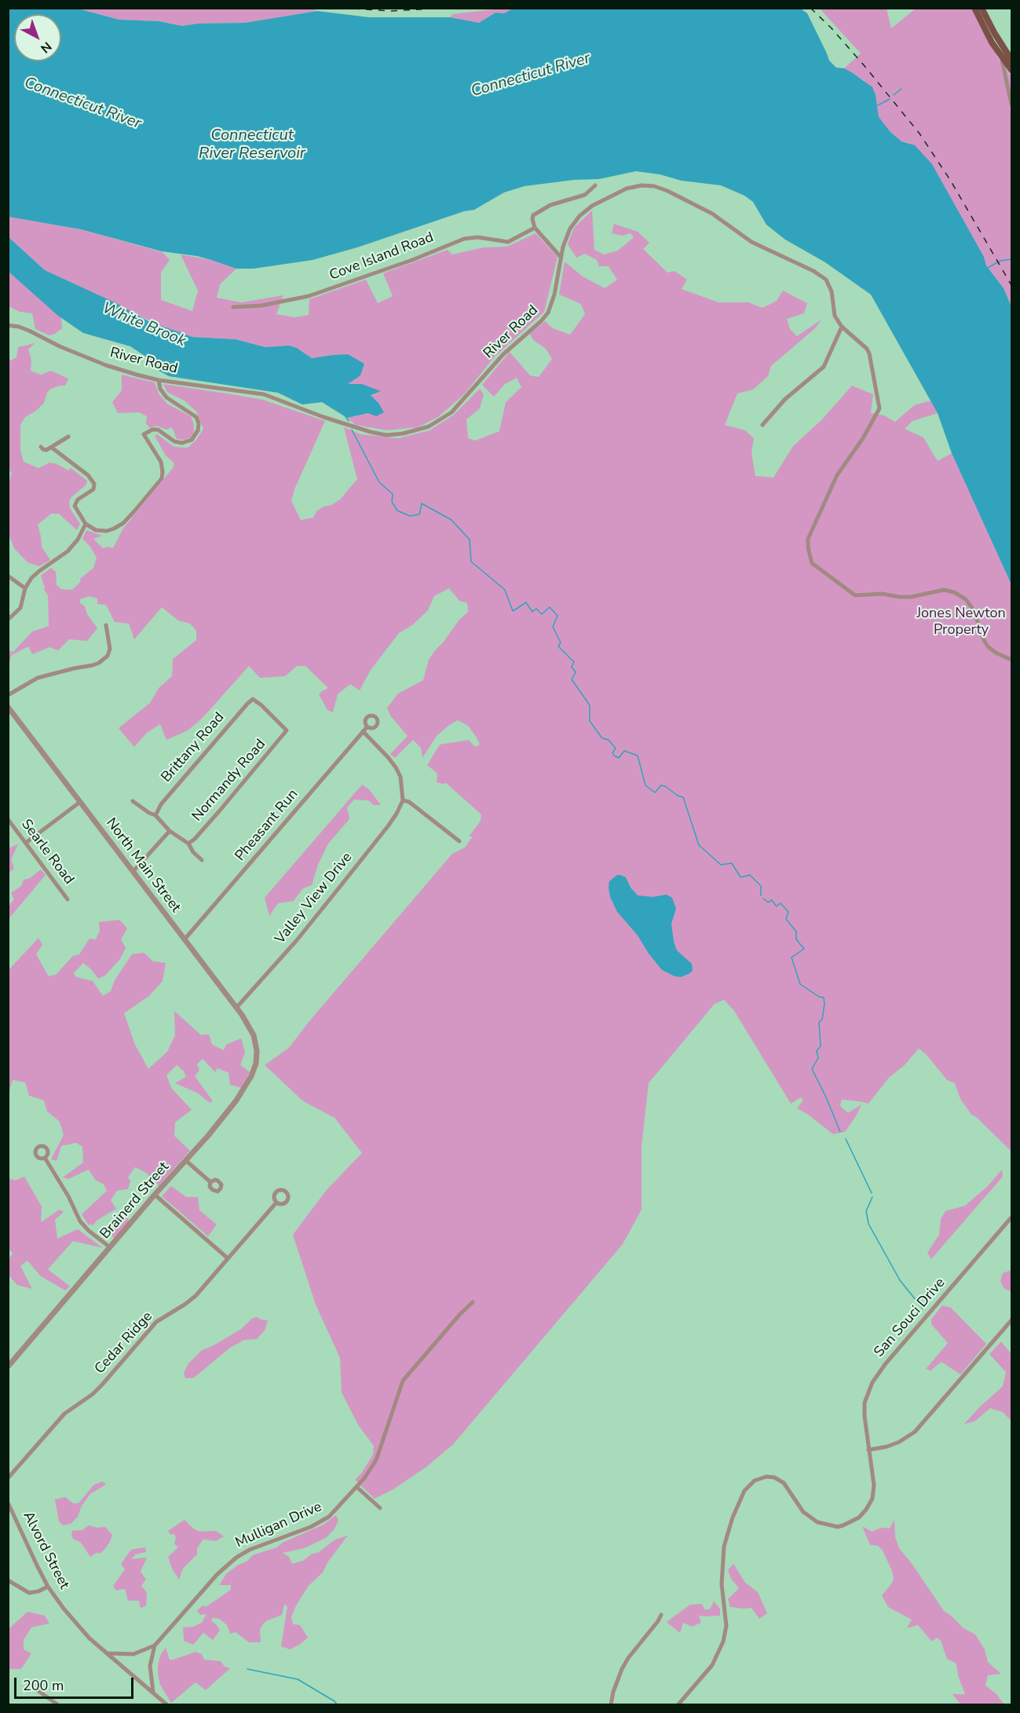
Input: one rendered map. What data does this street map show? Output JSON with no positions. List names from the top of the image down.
{
  "streets": {
    "street": [
      "Cove Island Road",
      "River Road",
      "Brittany Road",
      "Normandy Road",
      "Pheasant Run",
      "Searle Road",
      "North Main Street",
      "Valley View Drive",
      "Brainerd Street",
      "San Souci Drive",
      "Cedar Ridge",
      "Mulligan Drive",
      "Alvord Street"
    ]
  },
  "crossings": [
    ["Brittany Road", "Normandy Road"],
    ["Pheasant Run", "North Main Street"],
    ["North Main Street", "Valley View Drive"],
    ["North Main Street", "Brainerd Street"],
    ["Mulligan Drive", "Alvord Street"]
  ],
  "water": ["Connecticut River", "Connecticut River Reservoir", "White Brook"],
  "parks": ["Jones Newton Property"],
  "scale_bar": "200 m",
  "north": "bottom right"
}
